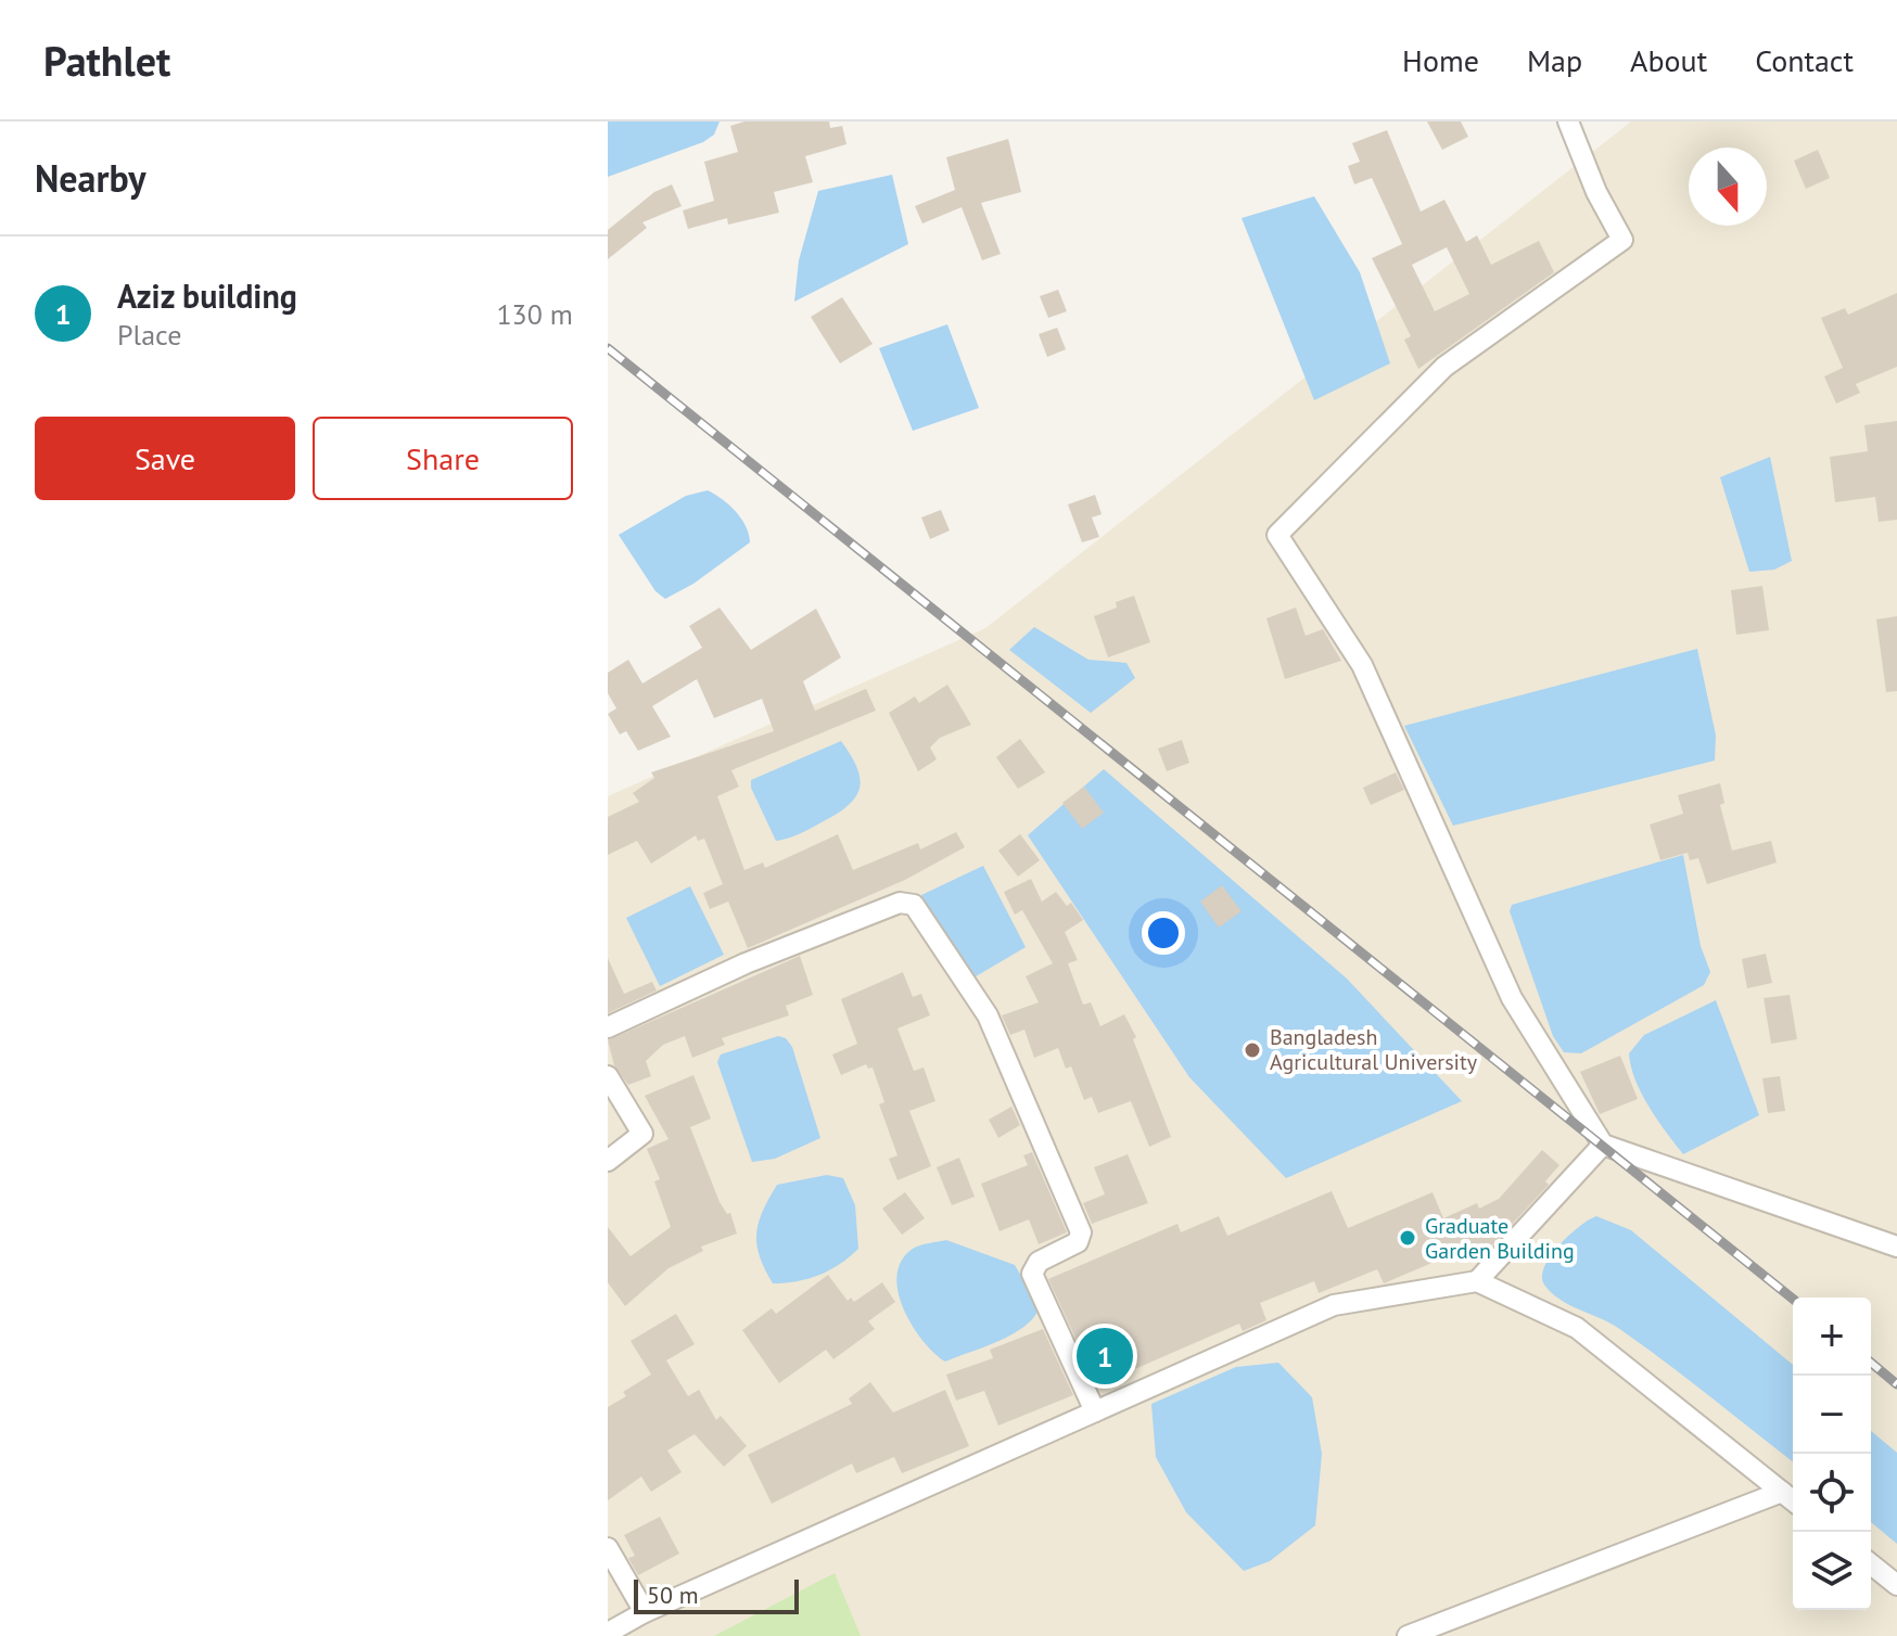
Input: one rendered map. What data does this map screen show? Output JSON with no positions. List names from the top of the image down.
{
  "places": ["Bangladesh Agricultural University", "Graduate Garden Building"],
  "scale_bar": "50 m",
  "north": "bottom",
  "page": {
    "header": "Pathlet",
    "nav": [
      "Home",
      "Map",
      "About",
      "Contact"
    ],
    "heading": "Nearby",
    "list": [
      {
        "mark": "1",
        "name": "Aziz building",
        "note": "Place",
        "value": "130 m"
      }
    ],
    "buttons": ["Save", "Share"],
    "map_buttons": ["+", "−"],
    "pins": "1",
    "scale": "50 m"
  }
}
